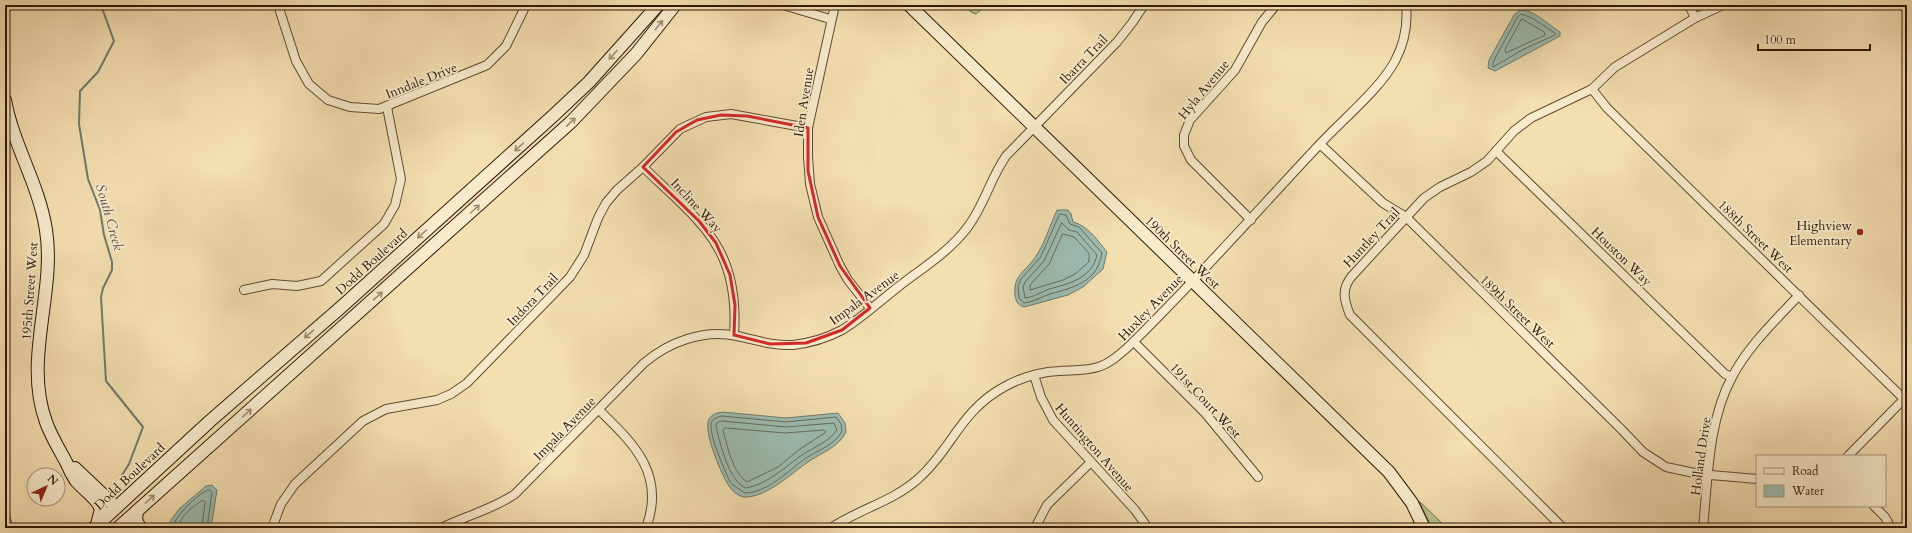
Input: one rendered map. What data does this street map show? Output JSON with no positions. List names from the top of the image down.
{
  "streets": {
    "main road": ["190th Street West", "Dodd Boulevard", "195th Street West"],
    "street": [
      "Ibarra Trail",
      "Inndale Drive",
      "Hyla Avenue",
      "Iden Avenue",
      "Incline Way",
      "188th Street West",
      "Huntley Trail",
      "Houston Way",
      "Impala Avenue",
      "Indora Trail",
      "Huxley Avenue",
      "189th Street West",
      "191st Court West",
      "Huntington Avenue",
      "Holland Drive"
    ]
  },
  "crossings": [
    ["Ibarra Trail", "190th Street West"],
    ["Ibarra Trail", "Impala Avenue"],
    ["Hyla Avenue", "Huxley Avenue"],
    ["Iden Avenue", "Impala Avenue"],
    ["Iden Avenue", "Indora Trail"],
    ["Incline Way", "Impala Avenue"],
    ["Incline Way", "Indora Trail"],
    ["188th Street West", "Huntley Trail"],
    ["188th Street West", "Holland Drive"],
    ["Huntley Trail", "Houston Way"],
    ["Huntley Trail", "189th Street West"],
    ["190th Street West", "Impala Avenue"],
    ["190th Street West", "Huxley Avenue"],
    ["Houston Way", "Holland Drive"],
    ["Dodd Boulevard", "195th Street West"],
    ["Huxley Avenue", "189th Street West"],
    ["Huxley Avenue", "191st Court West"],
    ["Huxley Avenue", "Huntington Avenue"],
    ["189th Street West", "Holland Drive"]
  ],
  "water": ["South Creek"],
  "places": ["Highview Elementary"],
  "legend": ["Road", "Water"],
  "scale_bar": "100 m",
  "north": "top right"
}
